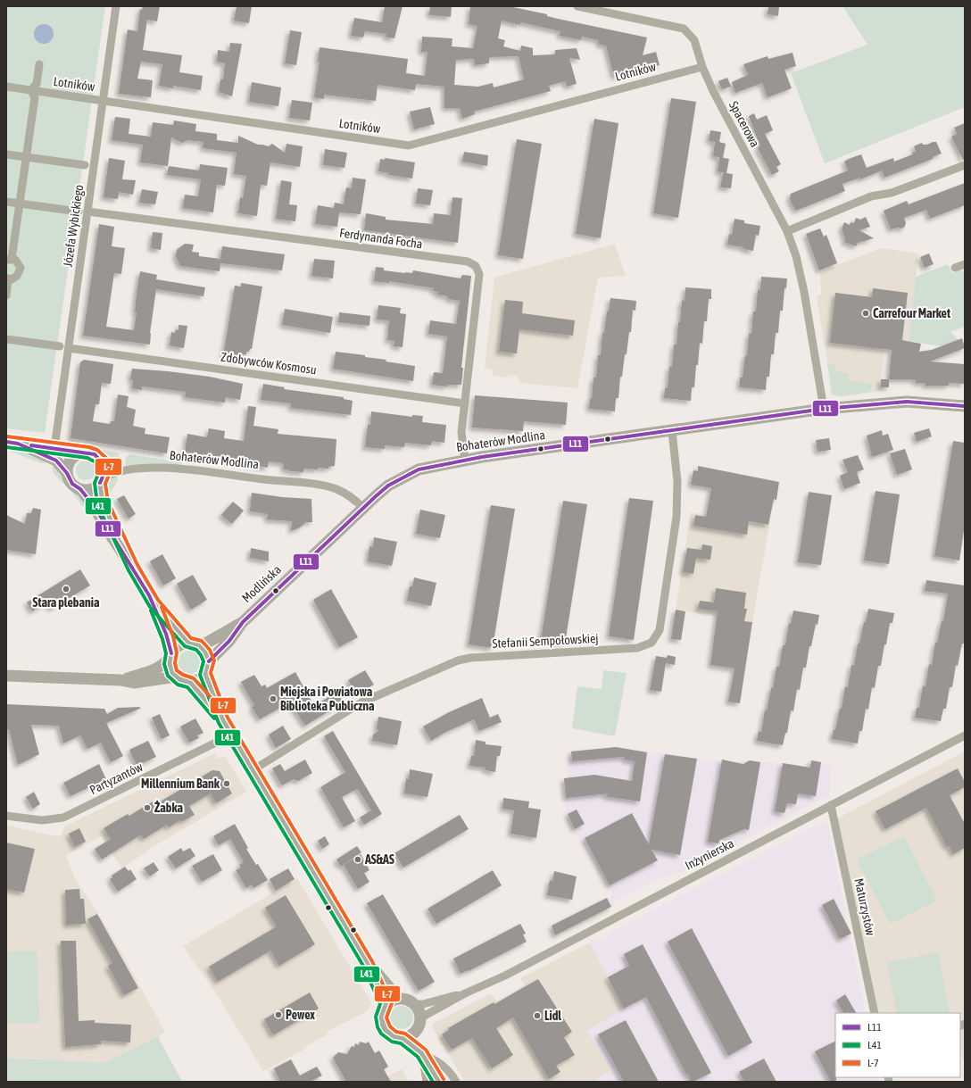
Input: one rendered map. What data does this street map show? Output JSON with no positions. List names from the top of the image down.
{
  "streets": {
    "street": [
      "Lotników",
      "Spacerowa",
      "Józefa Wybickiego",
      "Ferdynanda Focha",
      "Zdobywców Kosmosu",
      "Bohaterów Modlina",
      "Modlińska",
      "Stefanii Sempołowskiej",
      "Partyzantów",
      "Inżynierska",
      "Maturzystów"
    ]
  },
  "crossings": [
    ["Lotników", "Spacerowa"],
    ["Lotników", "Józefa Wybickiego"],
    ["Spacerowa", "Bohaterów Modlina"],
    ["Józefa Wybickiego", "Ferdynanda Focha"],
    ["Józefa Wybickiego", "Zdobywców Kosmosu"],
    ["Ferdynanda Focha", "Zdobywców Kosmosu"],
    ["Ferdynanda Focha", "Bohaterów Modlina"],
    ["Bohaterów Modlina", "Modlińska"],
    ["Bohaterów Modlina", "Stefanii Sempołowskiej"],
    ["Inżynierska", "Maturzystów"]
  ],
  "places": [
    "Carrefour Market",
    "Stara plebania",
    "Miejska i Powiatowa Biblioteka Publiczna",
    "Millennium Bank",
    "Żabka",
    "AS&AS",
    "Pewex",
    "Lidl"
  ],
  "lines": ["transit line L11", "transit line L-7", "transit line L41"],
  "legend": ["L11", "L41", "L-7"]
}
